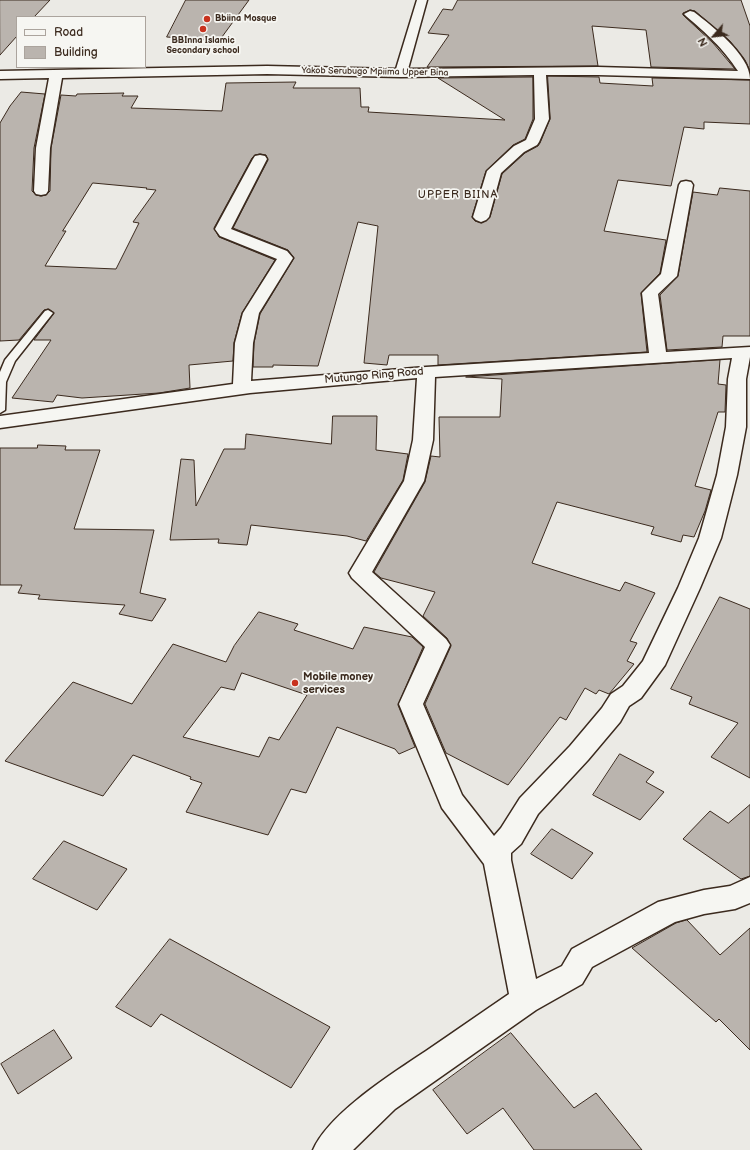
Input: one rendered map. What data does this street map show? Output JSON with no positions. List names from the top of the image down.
{
  "streets": {
    "street": ["Yakob Serubugo Mpiima Upper Bina", "Mutungo Ring Road"]
  },
  "districts": ["UPPER BIINA"],
  "places": ["Bbiina Mosque", "BBInna Islamic Secondary school", "Mobile money services"],
  "legend": ["Road", "Building"],
  "north": "bottom left"
}
